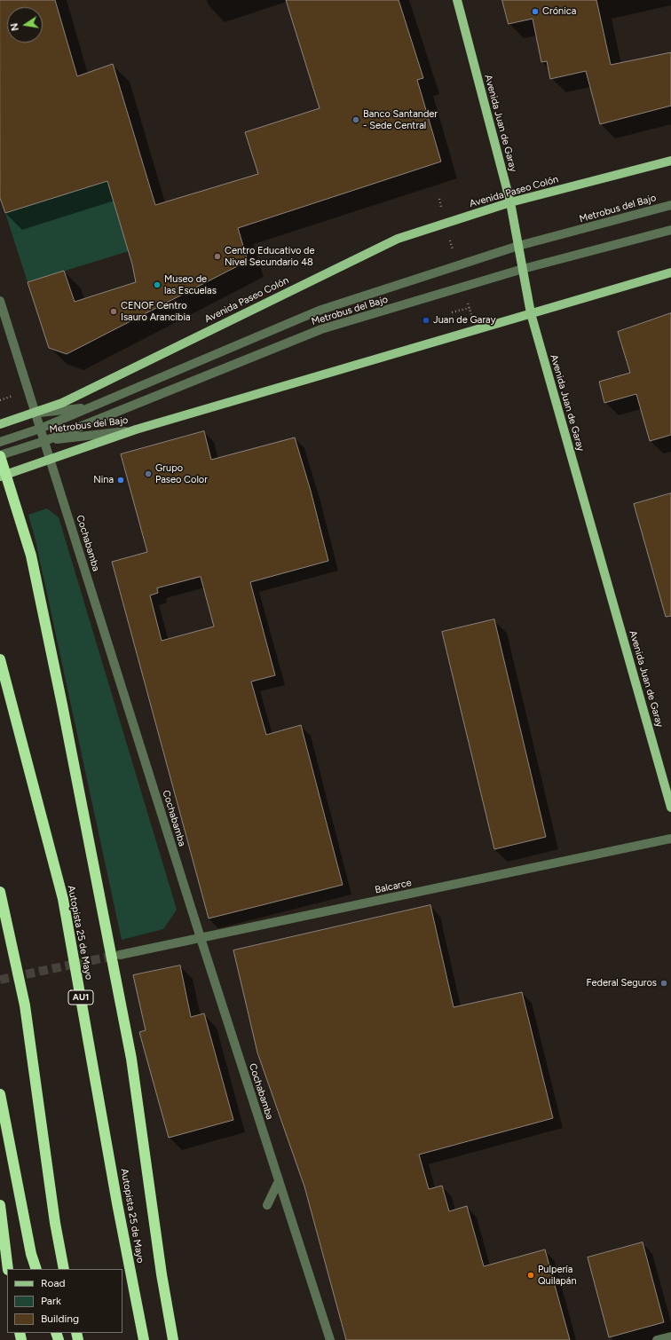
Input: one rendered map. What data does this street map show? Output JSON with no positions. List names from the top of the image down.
{
  "streets": {
    "highway": ["Autopista 25 de Mayo", "AU1"],
    "main road": ["Avenida Juan de Garay", "Avenida Paseo Colón"],
    "street": ["Metrobus del Bajo", "Cochabamba", "Balcarce"]
  },
  "crossings": [
    ["Avenida Juan de Garay", "Avenida Paseo Colón"],
    ["Avenida Juan de Garay", "Metrobus del Bajo"],
    ["Avenida Paseo Colón", "Metrobus del Bajo"],
    ["Avenida Paseo Colón", "Cochabamba"],
    ["Metrobus del Bajo", "Cochabamba"],
    ["Cochabamba", "Balcarce"]
  ],
  "places": [
    "Crónica",
    "Banco Santander - Sede Central",
    "Centro Educativo de Nivel Secundario 48",
    "Museo de las Escuelas",
    "CENOF Centro Isauro Arancibia",
    "Juan de Garay",
    "Grupo Paseo Color",
    "Nina",
    "Federal Seguros",
    "Pulpería Quilapán"
  ],
  "legend": ["Road", "Park", "Building"],
  "north": "left"
}
